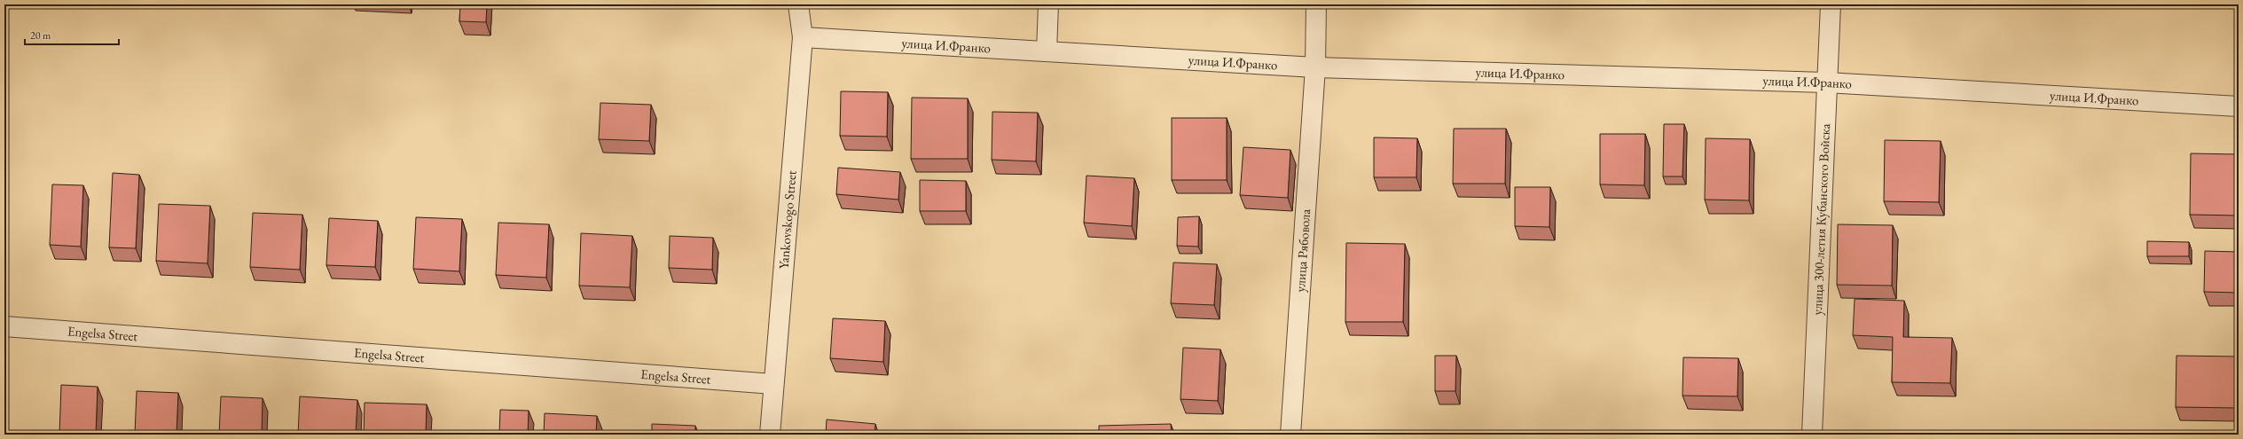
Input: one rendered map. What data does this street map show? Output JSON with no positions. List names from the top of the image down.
{
  "streets": {
    "street": [
      "улица И.Франко",
      "Yankovskogo Street",
      "улица 300-летия Кубанского Войска",
      "улица Рябовола",
      "Engelsa Street"
    ]
  },
  "crossings": [
    ["улица И.Франко", "Yankovskogo Street"],
    ["улица И.Франко", "улица 300-летия Кубанского Войска"],
    ["улица И.Франко", "улица Рябовола"],
    ["Yankovskogo Street", "Engelsa Street"]
  ],
  "scale_bar": "20 m"
}
